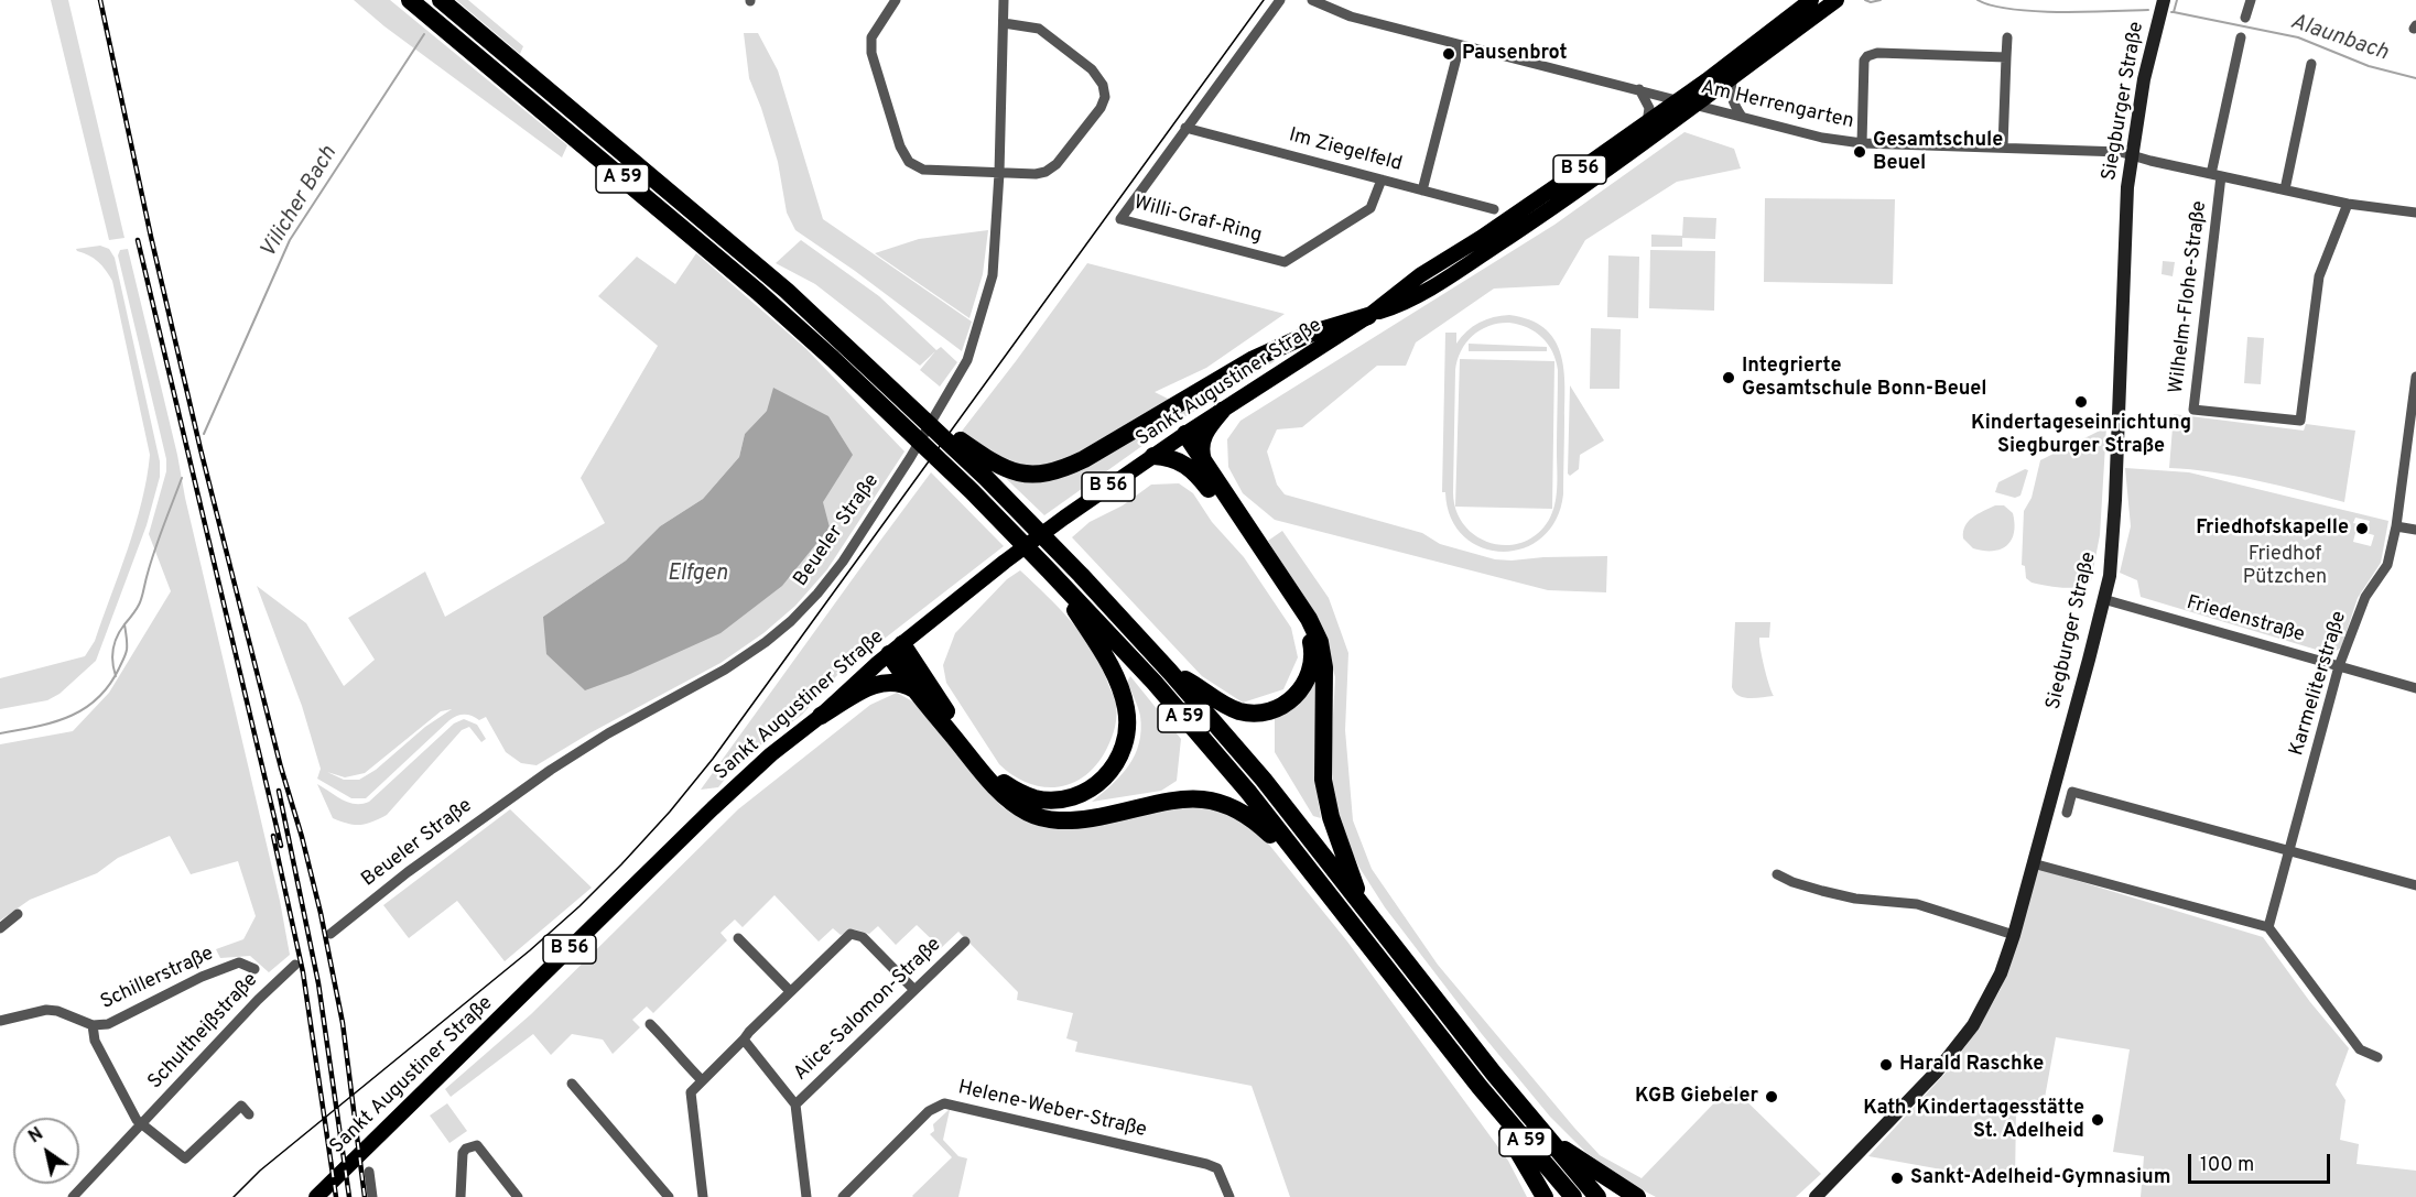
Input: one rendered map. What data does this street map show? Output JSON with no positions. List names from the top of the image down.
{
  "streets": {
    "highway": ["A 59"],
    "main road": ["Siegburger Straße", "B 56", "Sankt Augustiner Straße"],
    "street": [
      "Am Herrengarten",
      "Im Ziegelfeld",
      "Willi-Graf-Ring",
      "Wilhelm-Flohe-Straße",
      "Beueler Straße",
      "Friedenstraße",
      "Karmeliterstraße",
      "Schillerstraße",
      "Alice-Salomon-Straße",
      "Schultheißstraße",
      "Helene-Weber-Straße"
    ]
  },
  "crossings": [
    ["Siegburger Straße", "Am Herrengarten"],
    ["Siegburger Straße", "Friedenstraße"],
    ["Am Herrengarten", "Wilhelm-Flohe-Straße"],
    ["Am Herrengarten", "Sankt Augustiner Straße"],
    ["Im Ziegelfeld", "Willi-Graf-Ring"],
    ["Friedenstraße", "Karmeliterstraße"],
    ["Schillerstraße", "Schultheißstraße"]
  ],
  "water": ["Alaunbach", "Vilicher Bach", "Elfgen"],
  "parks": ["Friedhof Pützchen"],
  "places": [
    "Pausenbrot",
    "Gesamtschule Beuel",
    "Integrierte Gesamtschule Bonn-Beuel",
    "Kindertageseinrichtung Siegburger Straße",
    "Friedhofskapelle",
    "Harald Raschke",
    "KGB Giebeler",
    "Kath. Kindertagesstätte St. Adelheid",
    "Sankt-Adelheid-Gymnasium"
  ],
  "scale_bar": "100 m",
  "north": "top left"
}
